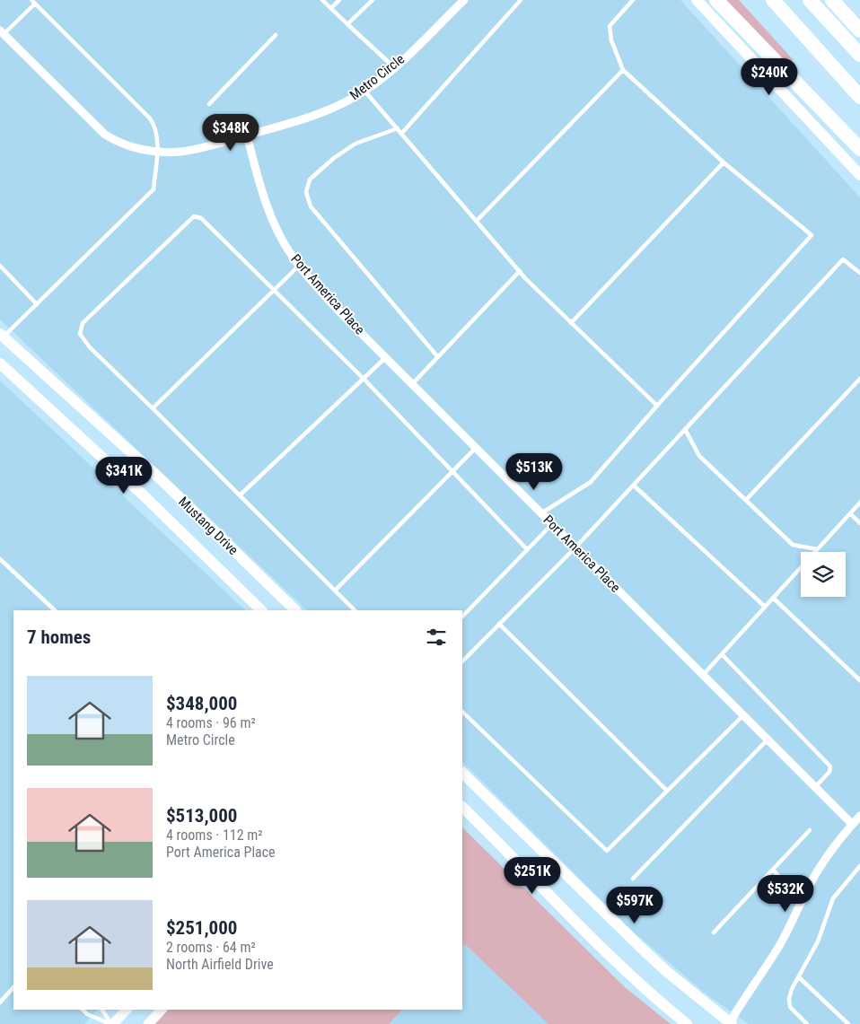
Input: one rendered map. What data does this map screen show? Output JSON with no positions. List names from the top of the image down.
{
  "streets": {
    "main road": ["Mustang Drive"],
    "street": ["Metro Circle", "Port America Place"]
  },
  "crossings": [
    ["Metro Circle", "Port America Place"]
  ],
  "page": {
    "price": [
      "$240K",
      "$348K",
      "$513K",
      "$341K",
      "$251K",
      "$532K",
      "$597K"
    ],
    "heading": "7 homes",
    "list": [
      {
        "name": "$348,000",
        "note": "4 rooms · 96 m² · Metro Circle"
      },
      {
        "name": "$513,000",
        "note": "4 rooms · 112 m² · Port America Place"
      },
      {
        "name": "$251,000",
        "note": "2 rooms · 64 m² · North Airfield Drive"
      }
    ]
  }
}
